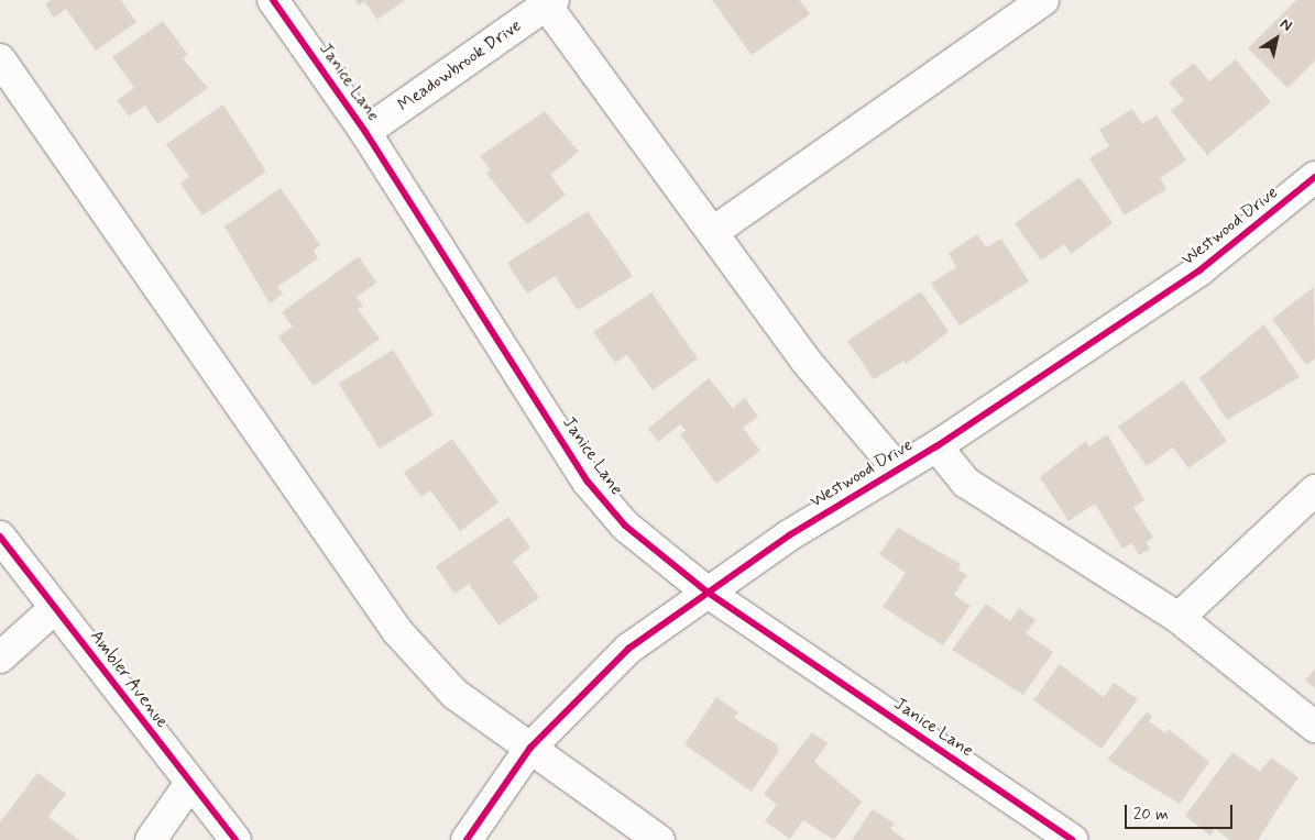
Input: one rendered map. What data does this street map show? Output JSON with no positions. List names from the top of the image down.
{
  "streets": {
    "street": [
      "Meadowbrook Drive",
      "Janice Lane",
      "Westwood Drive",
      "Ambler Avenue"
    ]
  },
  "crossings": [
    ["Meadowbrook Drive", "Janice Lane"],
    ["Janice Lane", "Westwood Drive"]
  ],
  "scale_bar": "20 m",
  "north": "top right"
}
